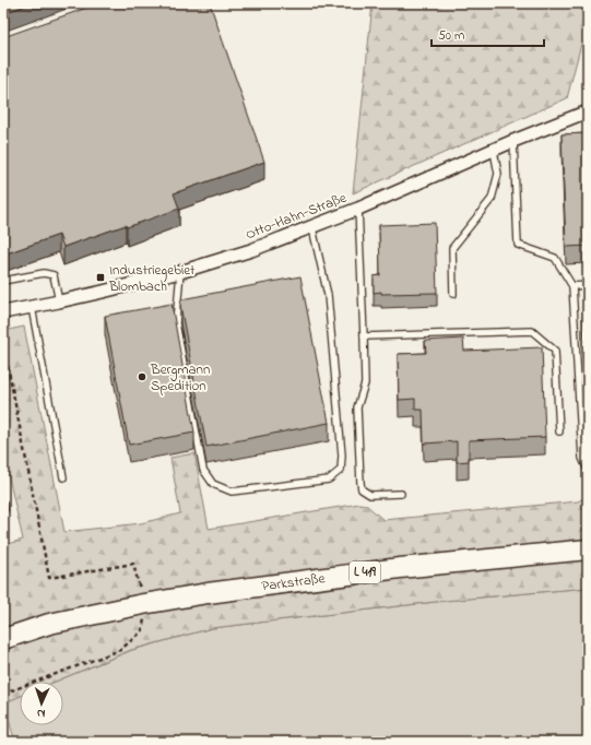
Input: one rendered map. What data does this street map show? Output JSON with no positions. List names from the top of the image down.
{
  "streets": {
    "main road": ["L 419", "Parkstraße"],
    "street": ["Otto-Hahn-Straße"]
  },
  "places": {
    "transit": ["Industriegebiet Blombach"],
    "other": ["Bergmann Spedition"]
  },
  "scale_bar": "50 m",
  "north": "bottom"
}
